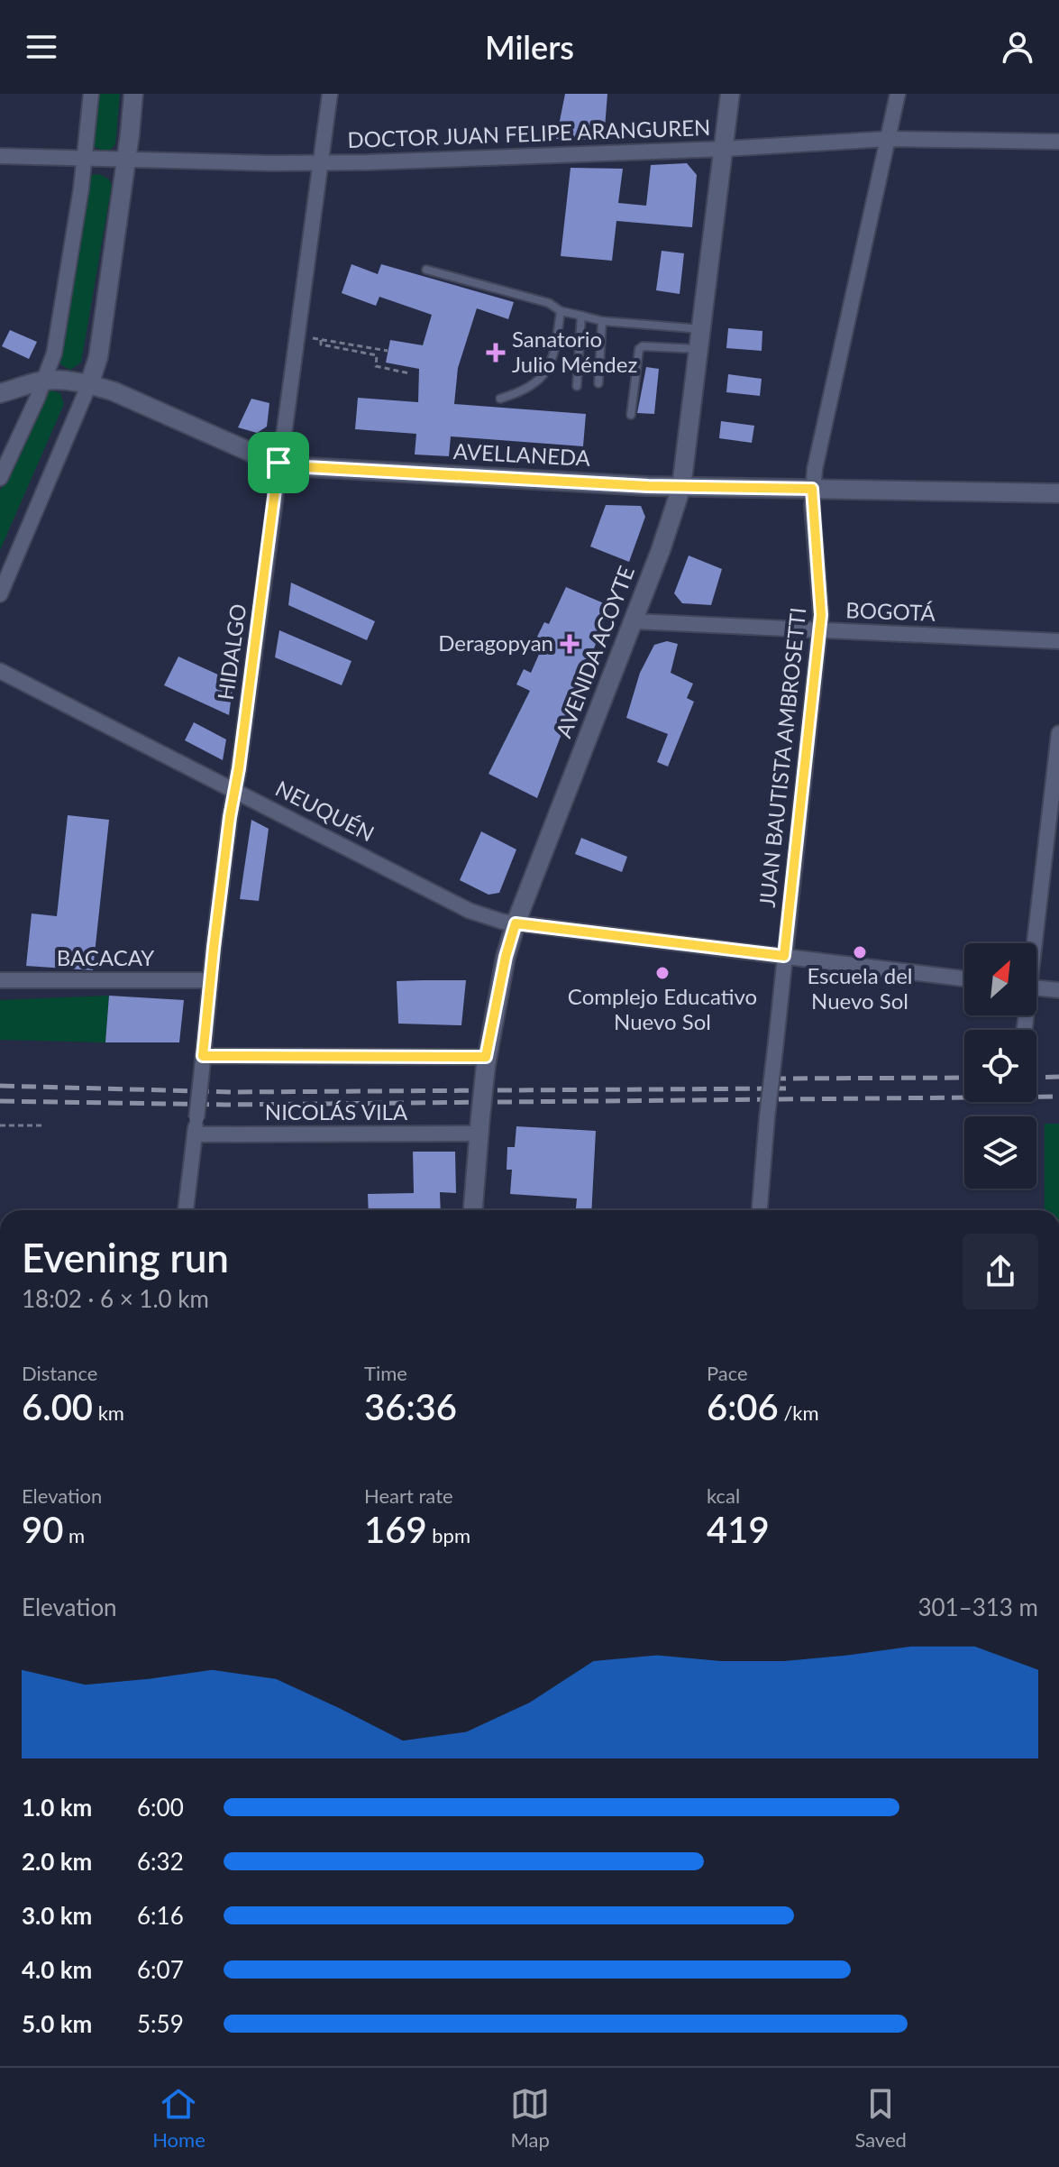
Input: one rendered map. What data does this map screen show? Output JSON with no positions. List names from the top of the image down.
{
  "streets": {
    "main road": ["AVELLANEDA", "AVENIDA ACOYTE"],
    "street": [
      "DOCTOR JUAN FELIPE ARANGUREN",
      "BOGOTÁ",
      "HIDALGO",
      "JUAN BAUTISTA AMBROSETTI",
      "NEUQUÉN",
      "BACACAY",
      "NICOLÁS VILA"
    ]
  },
  "crossings": [
    ["DOCTOR JUAN FELIPE ARANGUREN", "HIDALGO"],
    ["DOCTOR JUAN FELIPE ARANGUREN", "AVENIDA ACOYTE"],
    ["DOCTOR JUAN FELIPE ARANGUREN", "JUAN BAUTISTA AMBROSETTI"],
    ["AVELLANEDA", "HIDALGO"],
    ["AVELLANEDA", "AVENIDA ACOYTE"],
    ["AVELLANEDA", "JUAN BAUTISTA AMBROSETTI"],
    ["BOGOTÁ", "AVENIDA ACOYTE"],
    ["BOGOTÁ", "JUAN BAUTISTA AMBROSETTI"],
    ["HIDALGO", "NEUQUÉN"],
    ["HIDALGO", "BACACAY"],
    ["HIDALGO", "NICOLÁS VILA"],
    ["AVENIDA ACOYTE", "NEUQUÉN"],
    ["AVENIDA ACOYTE", "NICOLÁS VILA"],
    ["JUAN BAUTISTA AMBROSETTI", "NEUQUÉN"]
  ],
  "places": {
    "health": ["Sanatorio Julio Méndez", "Deragopyan"],
    "other": ["Escuela del Nuevo Sol", "Complejo Educativo Nuevo Sol"]
  },
  "north": "top right",
  "page": {
    "header": "Milers",
    "heading": ["Evening run", "18:02 · 6 × 1.0 km"],
    "stats": [
      ["Distance", "6.00 km"],
      ["Time", "36:36"],
      ["Pace", "6:06 /km"],
      ["Elevation", "90 m"],
      ["Heart rate", "169 bpm"],
      ["kcal", "419"]
    ],
    "chart": ["Elevation", "301–313 m"],
    "list": [
      {
        "name": "1.0 km",
        "note": "6:00"
      },
      {
        "name": "2.0 km",
        "note": "6:32"
      },
      {
        "name": "3.0 km",
        "note": "6:16"
      },
      {
        "name": "4.0 km",
        "note": "6:07"
      },
      {
        "name": "5.0 km",
        "note": "5:59"
      }
    ],
    "tabs": ["Home", "Map", "Saved"]
  }
}
